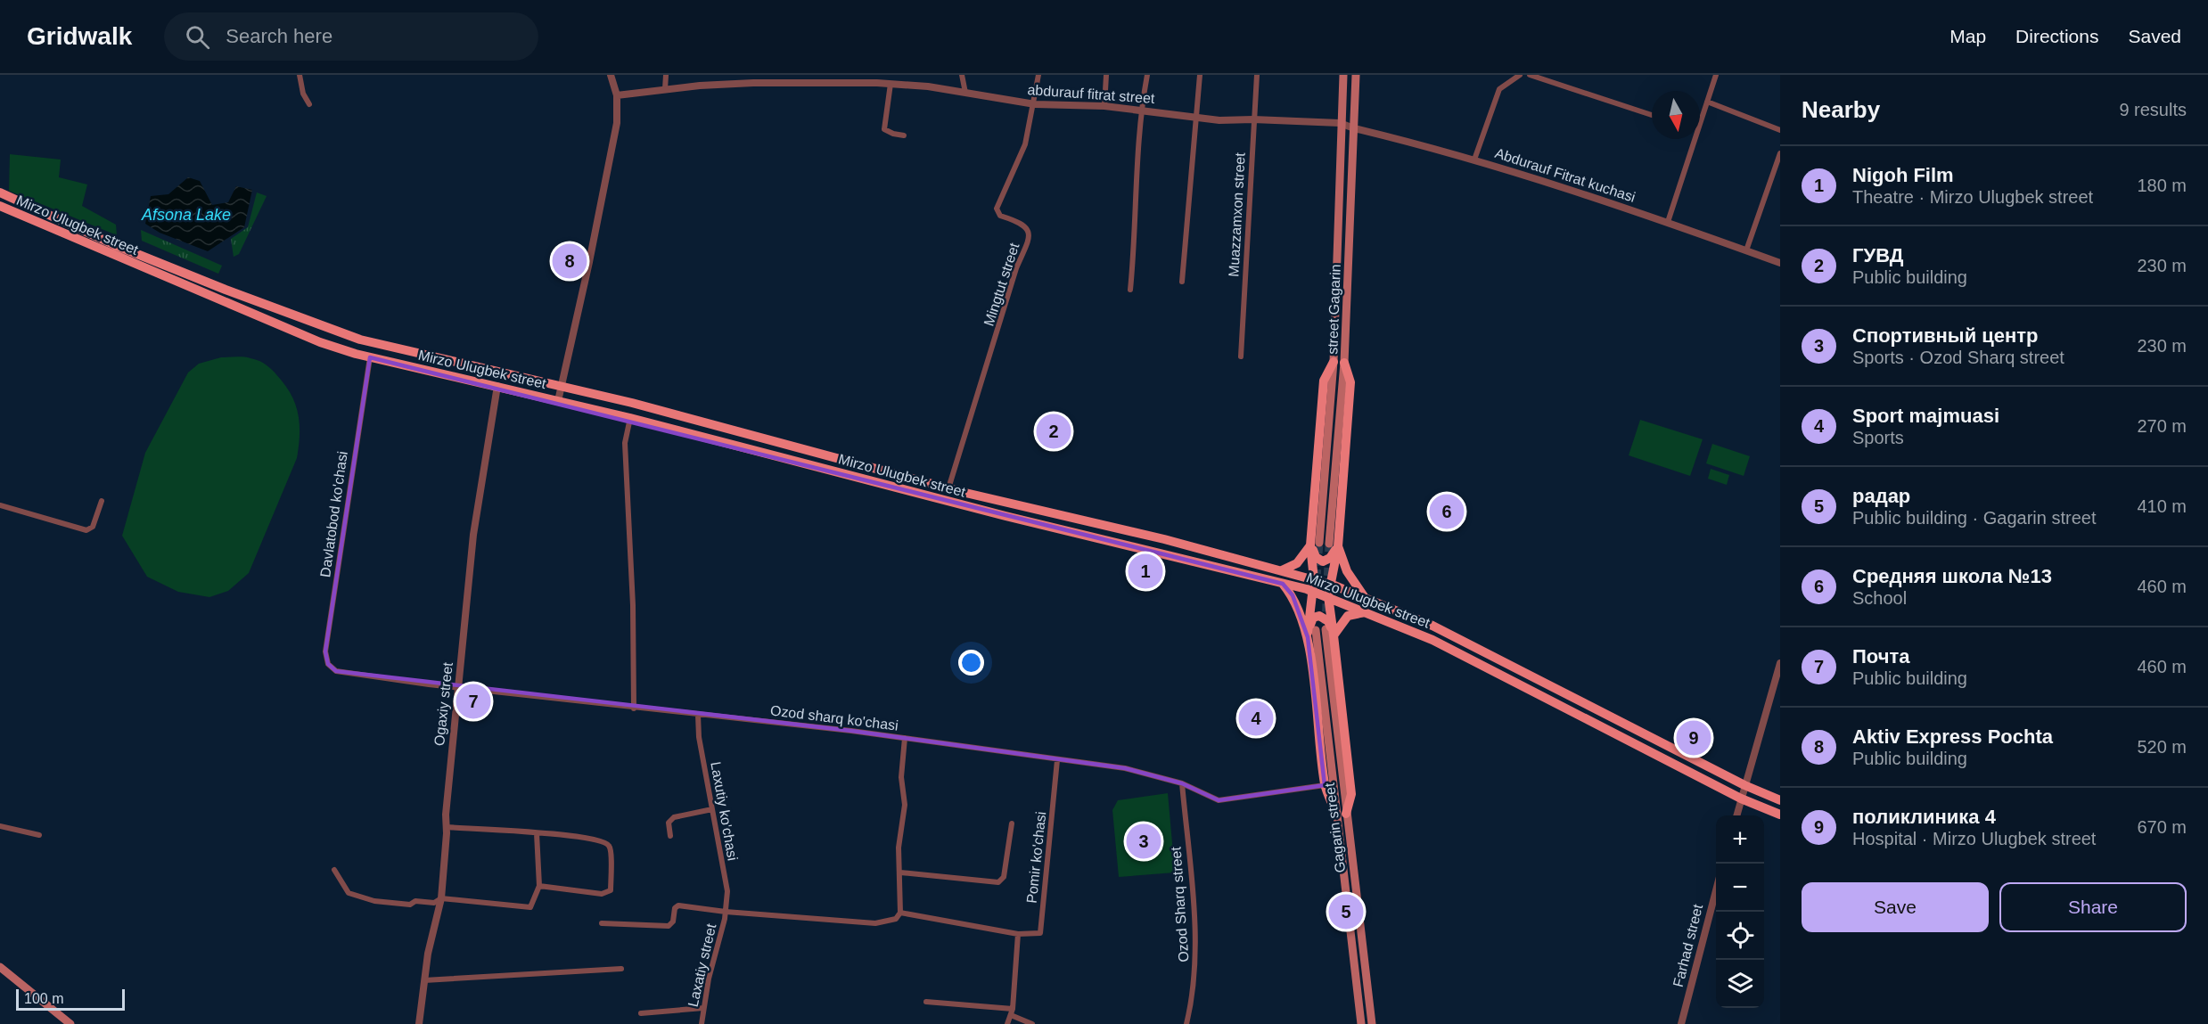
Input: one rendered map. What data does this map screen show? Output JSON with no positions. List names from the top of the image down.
{
  "streets": {
    "main road": ["Mirzo Ulugbek street", "street Gagarin", "Gagarin street"],
    "street": [
      "abdurauf fitrat street",
      "Abdurauf Fitrat kuchasi",
      "Muazzamxon street",
      "Mingtut street",
      "Davlatobod ko'chasi",
      "Ogaxiy street",
      "Ozod sharq ko'chasi",
      "Laxutiy ko'chasi",
      "Pomir ko'chasi",
      "Ozod Sharq street",
      "Farhad street",
      "Laxatiy street"
    ]
  },
  "crossings": [
    ["abdurauf fitrat street", "Abdurauf Fitrat kuchasi"],
    ["abdurauf fitrat street", "Muazzamxon street"],
    ["abdurauf fitrat street", "Mingtut street"],
    ["abdurauf fitrat street", "street Gagarin"],
    ["Abdurauf Fitrat kuchasi", "street Gagarin"],
    ["Mirzo Ulugbek street", "Mingtut street"],
    ["Mirzo Ulugbek street", "Davlatobod ko'chasi"],
    ["Mirzo Ulugbek street", "Ogaxiy street"],
    ["Davlatobod ko'chasi", "Ozod sharq ko'chasi"],
    ["Ogaxiy street", "Ozod sharq ko'chasi"],
    ["Ozod sharq ko'chasi", "Laxutiy ko'chasi"],
    ["Ozod sharq ko'chasi", "Pomir ko'chasi"],
    ["Ozod sharq ko'chasi", "Ozod Sharq street"],
    ["Laxutiy ko'chasi", "Laxatiy street"]
  ],
  "water": ["Afsona Lake"],
  "scale_bar": "100 m",
  "north": "bottom",
  "page": {
    "header": "Gridwalk",
    "search": "Search here",
    "nav": ["Map", "Directions", "Saved"],
    "heading": ["Nearby", "9 results"],
    "list": [
      {
        "mark": "1",
        "name": "Nigoh Film",
        "note": "Theatre · Mirzo Ulugbek street",
        "value": "180 m"
      },
      {
        "mark": "2",
        "name": "ГУВД",
        "note": "Public building",
        "value": "230 m"
      },
      {
        "mark": "3",
        "name": "Спортивный центр",
        "note": "Sports · Ozod Sharq street",
        "value": "230 m"
      },
      {
        "mark": "4",
        "name": "Sport majmuasi",
        "note": "Sports",
        "value": "270 m"
      },
      {
        "mark": "5",
        "name": "радар",
        "note": "Public building · Gagarin street",
        "value": "410 m"
      },
      {
        "mark": "6",
        "name": "Средняя школа №13",
        "note": "School",
        "value": "460 m"
      },
      {
        "mark": "7",
        "name": "Почта",
        "note": "Public building",
        "value": "460 m"
      },
      {
        "mark": "8",
        "name": "Aktiv Express Pochta",
        "note": "Public building",
        "value": "520 m"
      },
      {
        "mark": "9",
        "name": "поликлиника 4",
        "note": "Hospital · Mirzo Ulugbek street",
        "value": "670 m"
      }
    ],
    "pins": [
      "8",
      "2",
      "6",
      "1",
      "7",
      "4",
      "9",
      "3",
      "5"
    ],
    "map_buttons": ["+", "−"],
    "buttons": ["Save", "Share"],
    "scale": "100 m"
  }
}
